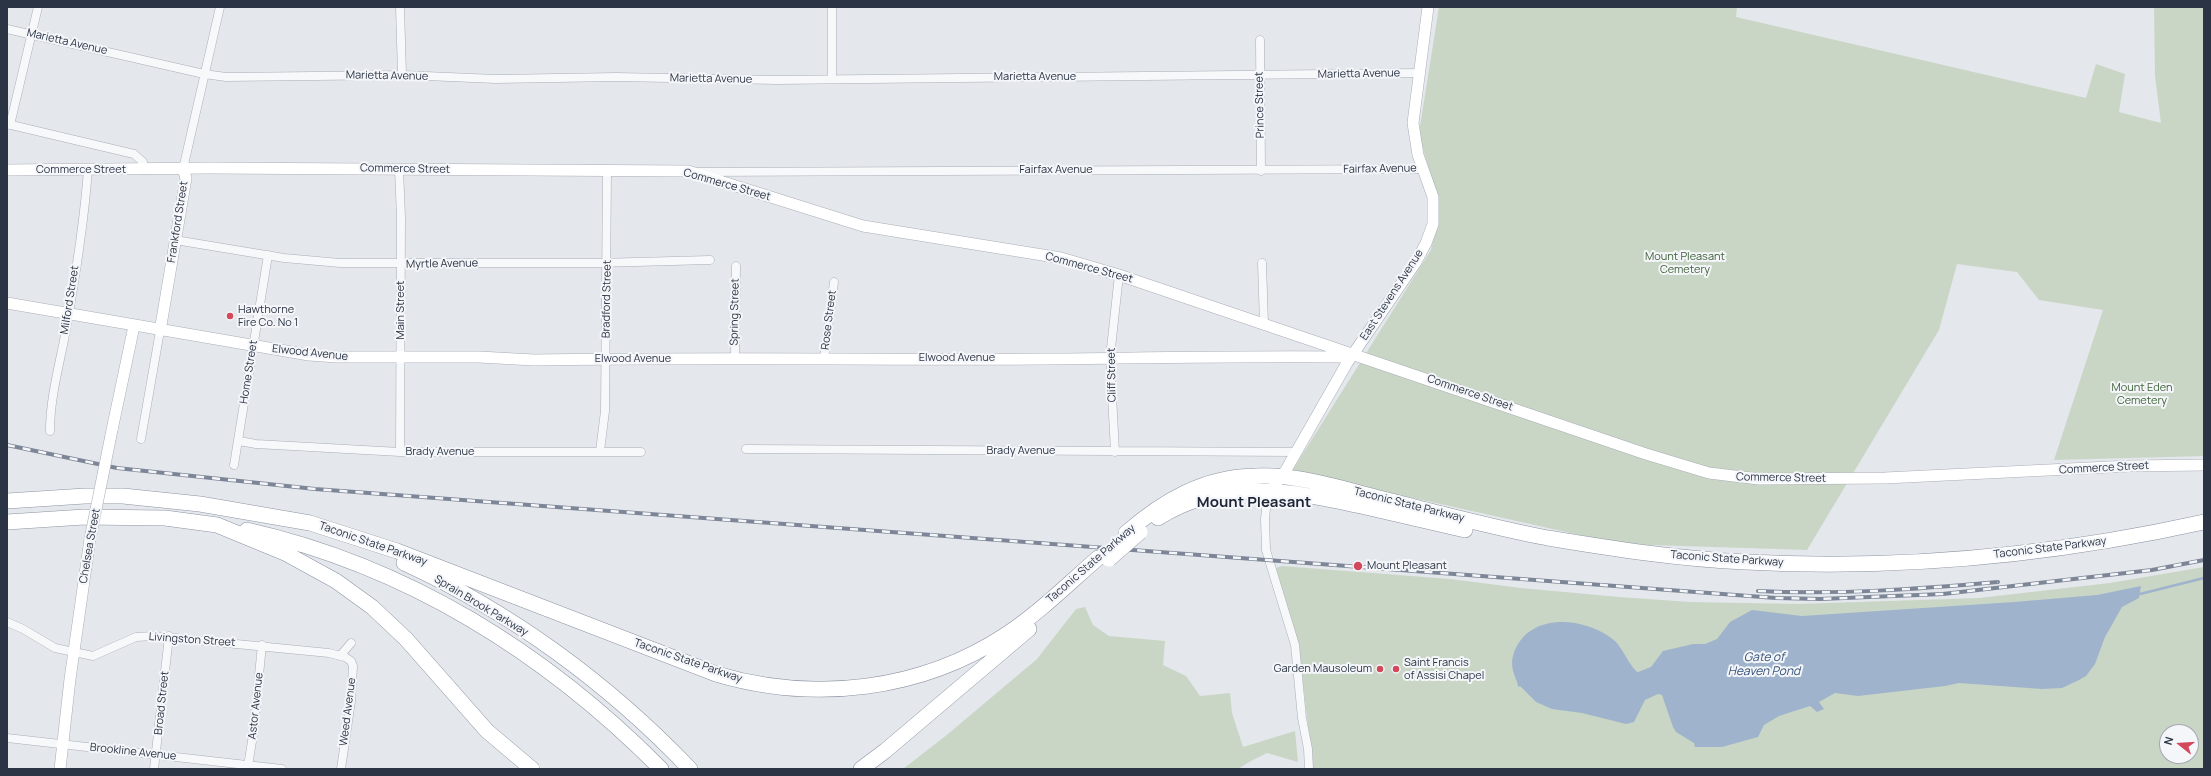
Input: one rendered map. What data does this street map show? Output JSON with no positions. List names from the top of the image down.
{
  "streets": {
    "highway": ["Taconic State Parkway", "Sprain Brook Parkway"],
    "street": [
      "Marietta Avenue",
      "Prince Street",
      "Commerce Street",
      "Fairfax Avenue",
      "Frankford Street",
      "Myrtle Avenue",
      "East Stevens Avenue",
      "Bradford Street",
      "Milford Street",
      "Main Street",
      "Spring Street",
      "Rose Street",
      "Elwood Avenue",
      "Home Street",
      "Cliff Street",
      "Brady Avenue",
      "Chelsea Street",
      "Livingston Street",
      "Broad Street",
      "Astor Avenue",
      "Weed Avenue",
      "Brookline Avenue"
    ]
  },
  "crossings": [
    ["Marietta Avenue", "Prince Street"],
    ["Marietta Avenue", "Frankford Street"],
    ["Marietta Avenue", "East Stevens Avenue"],
    ["Prince Street", "Fairfax Avenue"],
    ["Commerce Street", "Fairfax Avenue"],
    ["Commerce Street", "Frankford Street"],
    ["Commerce Street", "East Stevens Avenue"],
    ["Commerce Street", "Bradford Street"],
    ["Commerce Street", "Milford Street"],
    ["Commerce Street", "Main Street"],
    ["Commerce Street", "Elwood Avenue"],
    ["Commerce Street", "Cliff Street"],
    ["Fairfax Avenue", "East Stevens Avenue"],
    ["Frankford Street", "Myrtle Avenue"],
    ["Frankford Street", "Elwood Avenue"],
    ["Myrtle Avenue", "Bradford Street"],
    ["Myrtle Avenue", "Main Street"],
    ["Myrtle Avenue", "Home Street"],
    ["East Stevens Avenue", "Elwood Avenue"],
    ["East Stevens Avenue", "Brady Avenue"],
    ["East Stevens Avenue", "Taconic State Parkway"],
    ["Bradford Street", "Elwood Avenue"],
    ["Bradford Street", "Brady Avenue"],
    ["Milford Street", "Elwood Avenue"],
    ["Main Street", "Elwood Avenue"],
    ["Main Street", "Brady Avenue"],
    ["Spring Street", "Elwood Avenue"],
    ["Rose Street", "Elwood Avenue"],
    ["Elwood Avenue", "Home Street"],
    ["Elwood Avenue", "Cliff Street"],
    ["Elwood Avenue", "Chelsea Street"],
    ["Home Street", "Brady Avenue"],
    ["Cliff Street", "Brady Avenue"],
    ["Taconic State Parkway", "Sprain Brook Parkway"],
    ["Chelsea Street", "Livingston Street"],
    ["Chelsea Street", "Brookline Avenue"],
    ["Livingston Street", "Broad Street"],
    ["Livingston Street", "Astor Avenue"],
    ["Livingston Street", "Weed Avenue"],
    ["Broad Street", "Brookline Avenue"],
    ["Astor Avenue", "Brookline Avenue"]
  ],
  "districts": ["Mount Pleasant"],
  "water": ["Gate of Heaven Pond"],
  "parks": ["Mount Pleasant Cemetery", "Mount Eden Cemetery"],
  "places": [
    "Hawthorne Fire Co. No 1",
    "Mount Pleasant",
    "Garden Mausoleum",
    "Saint Francis of Assisi Chapel"
  ],
  "north": "left"
}
